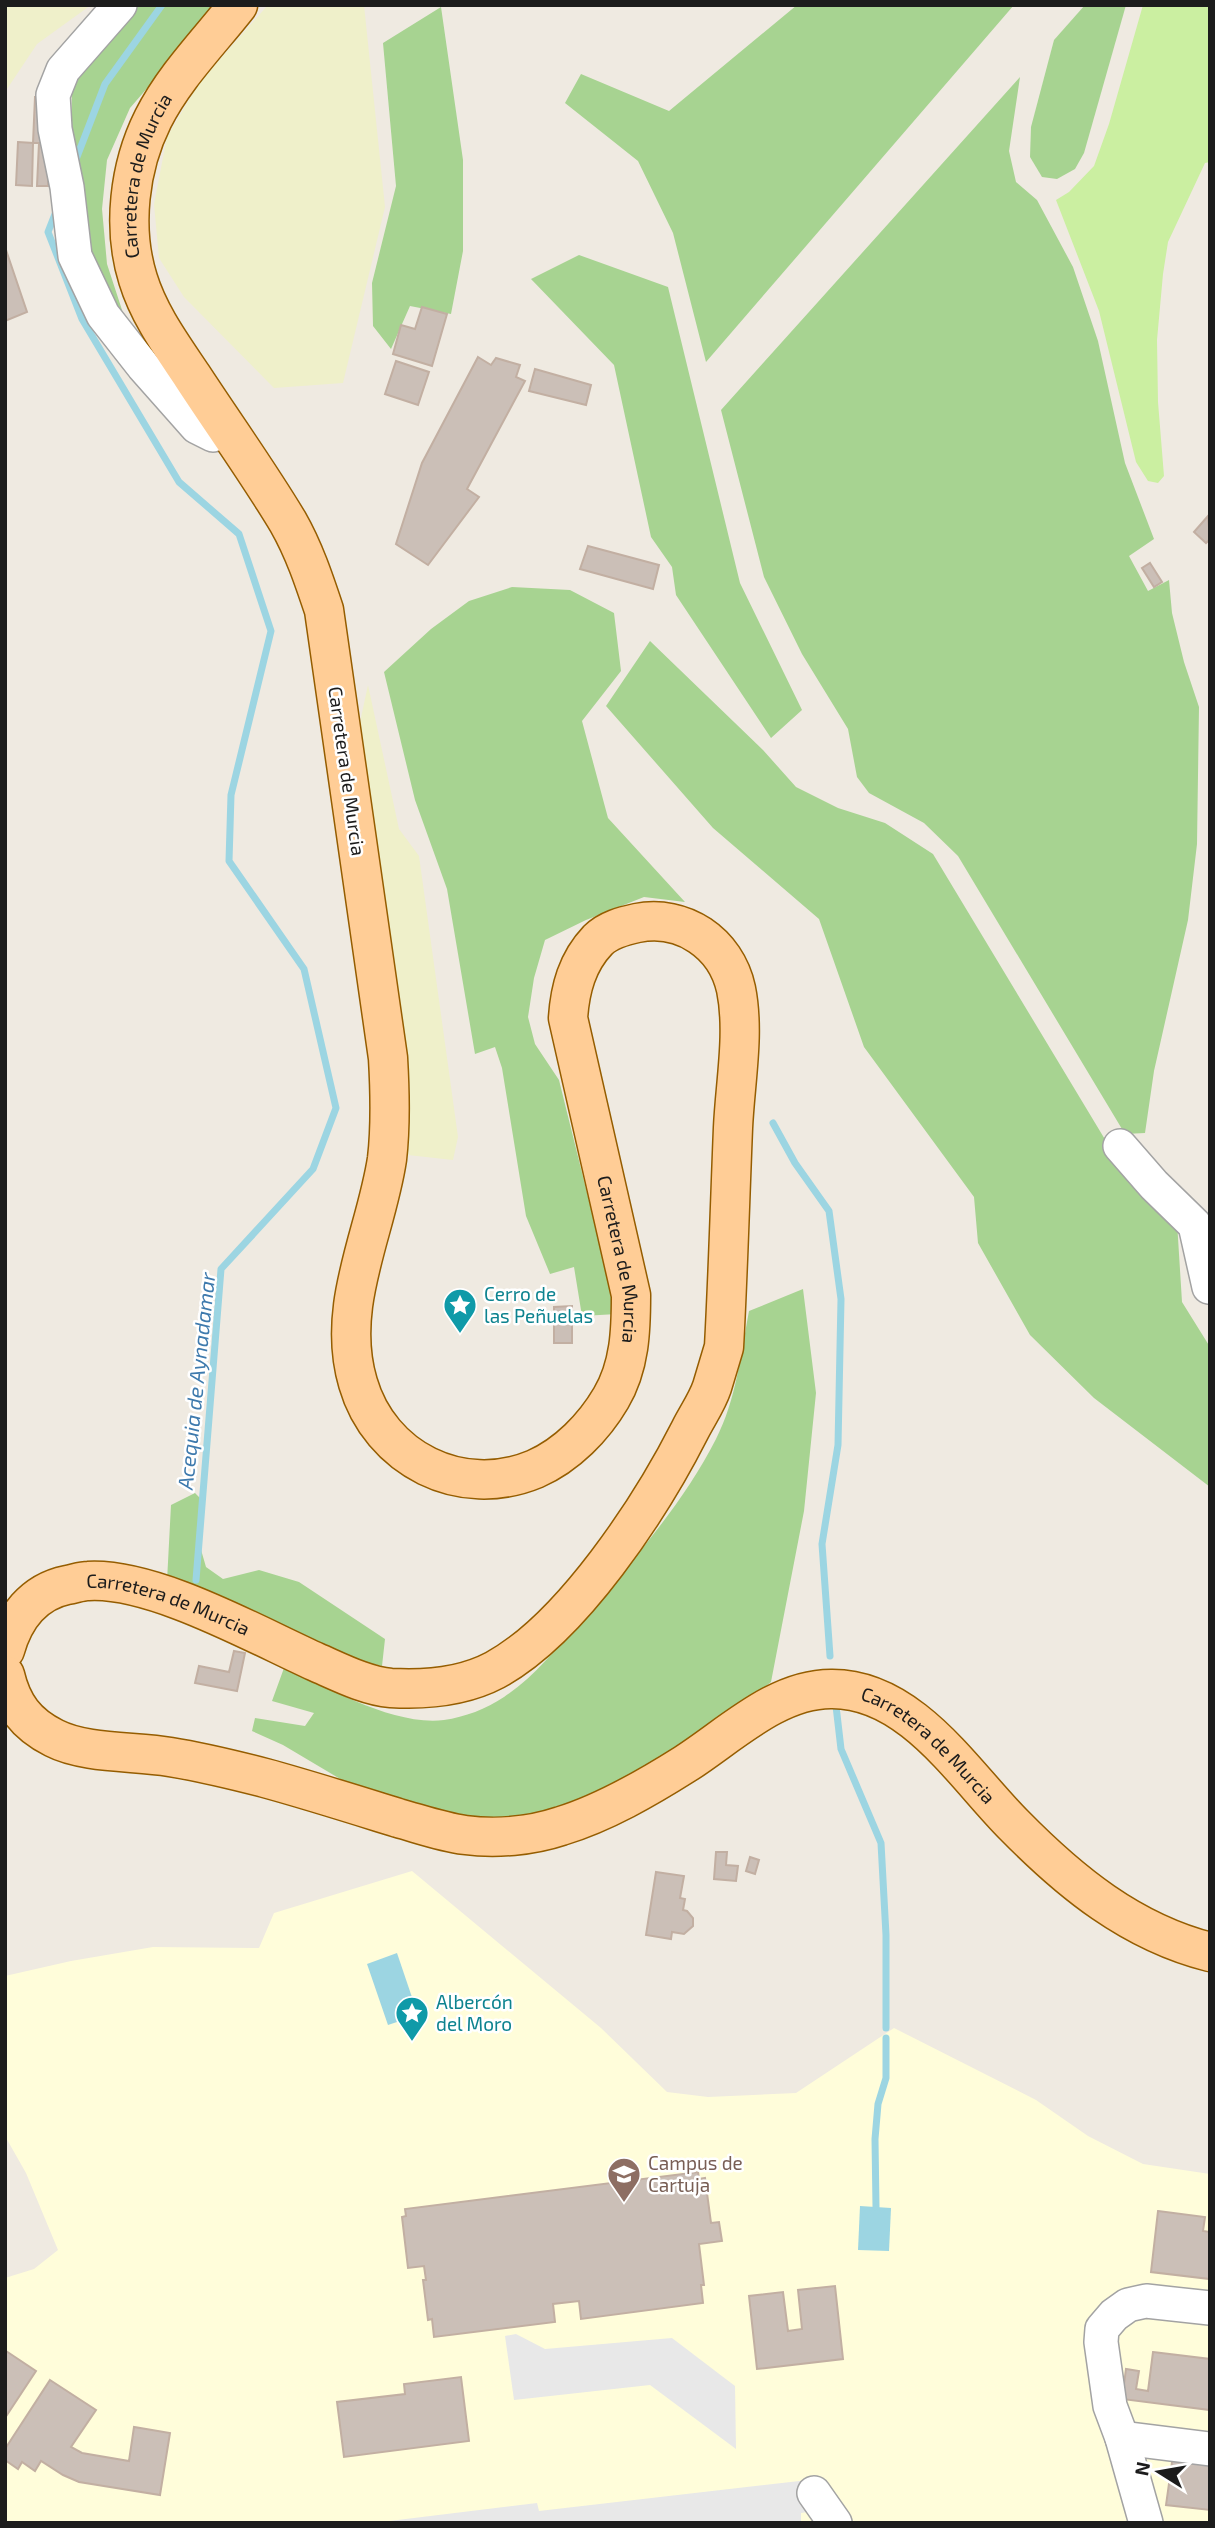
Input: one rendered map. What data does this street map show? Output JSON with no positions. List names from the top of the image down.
{
  "streets": {
    "main road": ["Carretera de Murcia"]
  },
  "water": ["Acequia de Aynadamar"],
  "places": {
    "place": ["Cerro de las Peñuelas", "Albercón del Moro"],
    "school or university": ["Campus de Cartuja"]
  },
  "north": "left"
}
